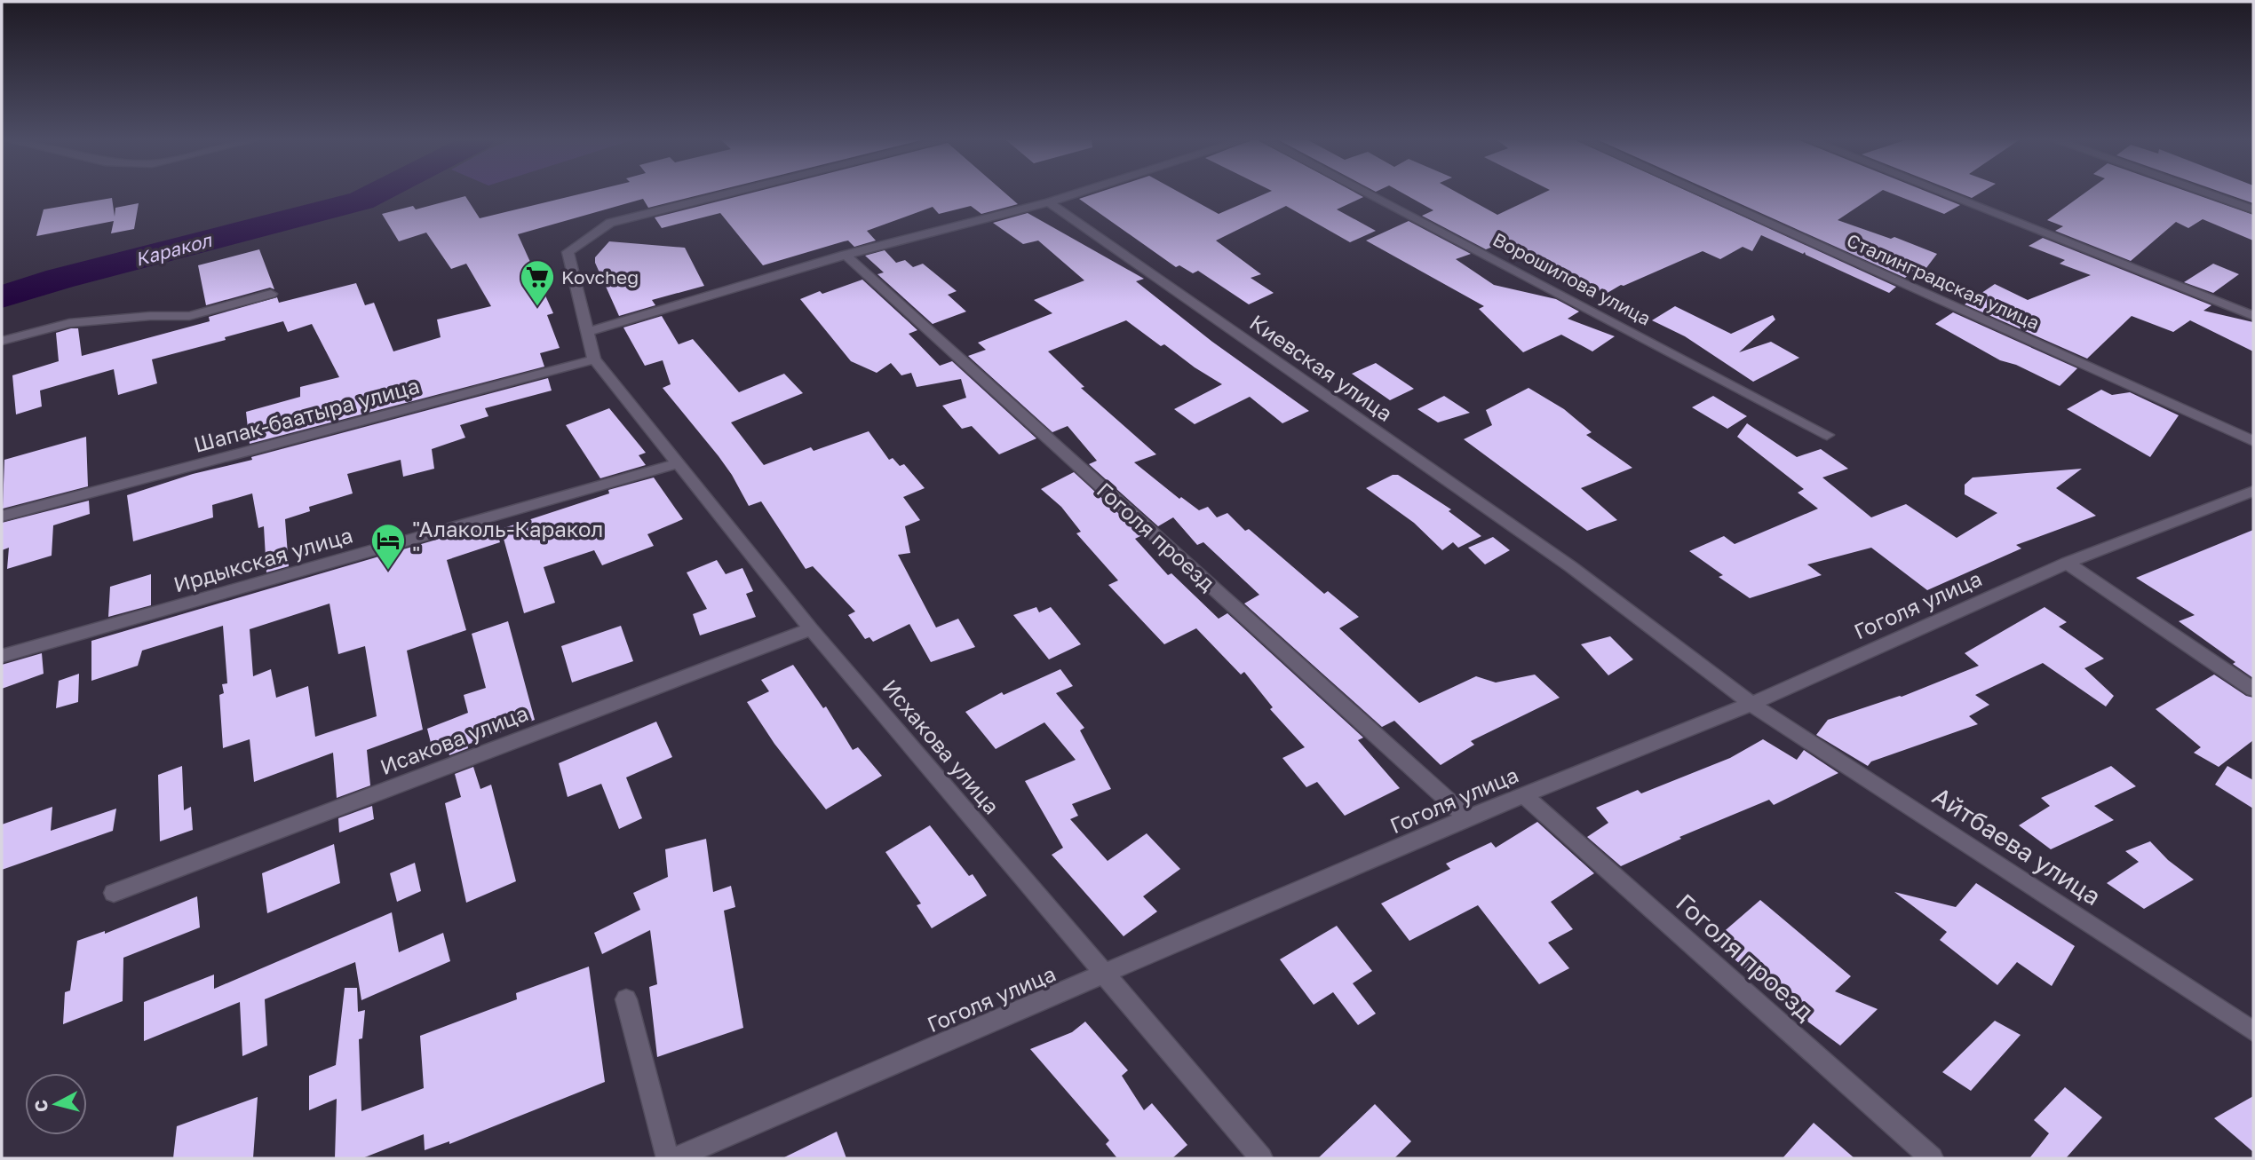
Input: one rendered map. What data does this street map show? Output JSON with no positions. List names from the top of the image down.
{
  "streets": {
    "street": [
      "Ворошилова улица",
      "Сталинградская улица",
      "Киевская улица",
      "Шапак-баатыра улица",
      "Гоголя проезд",
      "Ирдыкская улица",
      "Гоголя улица",
      "Исакова улица",
      "Исхакова улица",
      "Айтбаева улица"
    ]
  },
  "crossings": [
    ["Киевская улица", "Гоголя улица"],
    ["Киевская улица", "Айтбаева улица"],
    ["Шапак-баатыра улица", "Исхакова улица"],
    ["Гоголя проезд", "Гоголя улица"],
    ["Ирдыкская улица", "Исхакова улица"],
    ["Гоголя улица", "Исхакова улица"],
    ["Гоголя улица", "Айтбаева улица"],
    ["Исакова улица", "Исхакова улица"]
  ],
  "water": ["Каракол"],
  "places": {
    "supermarket": ["Kovcheg"],
    "hotel": ["\"Алаколь-Каракол \""]
  },
  "north": "left"
}
